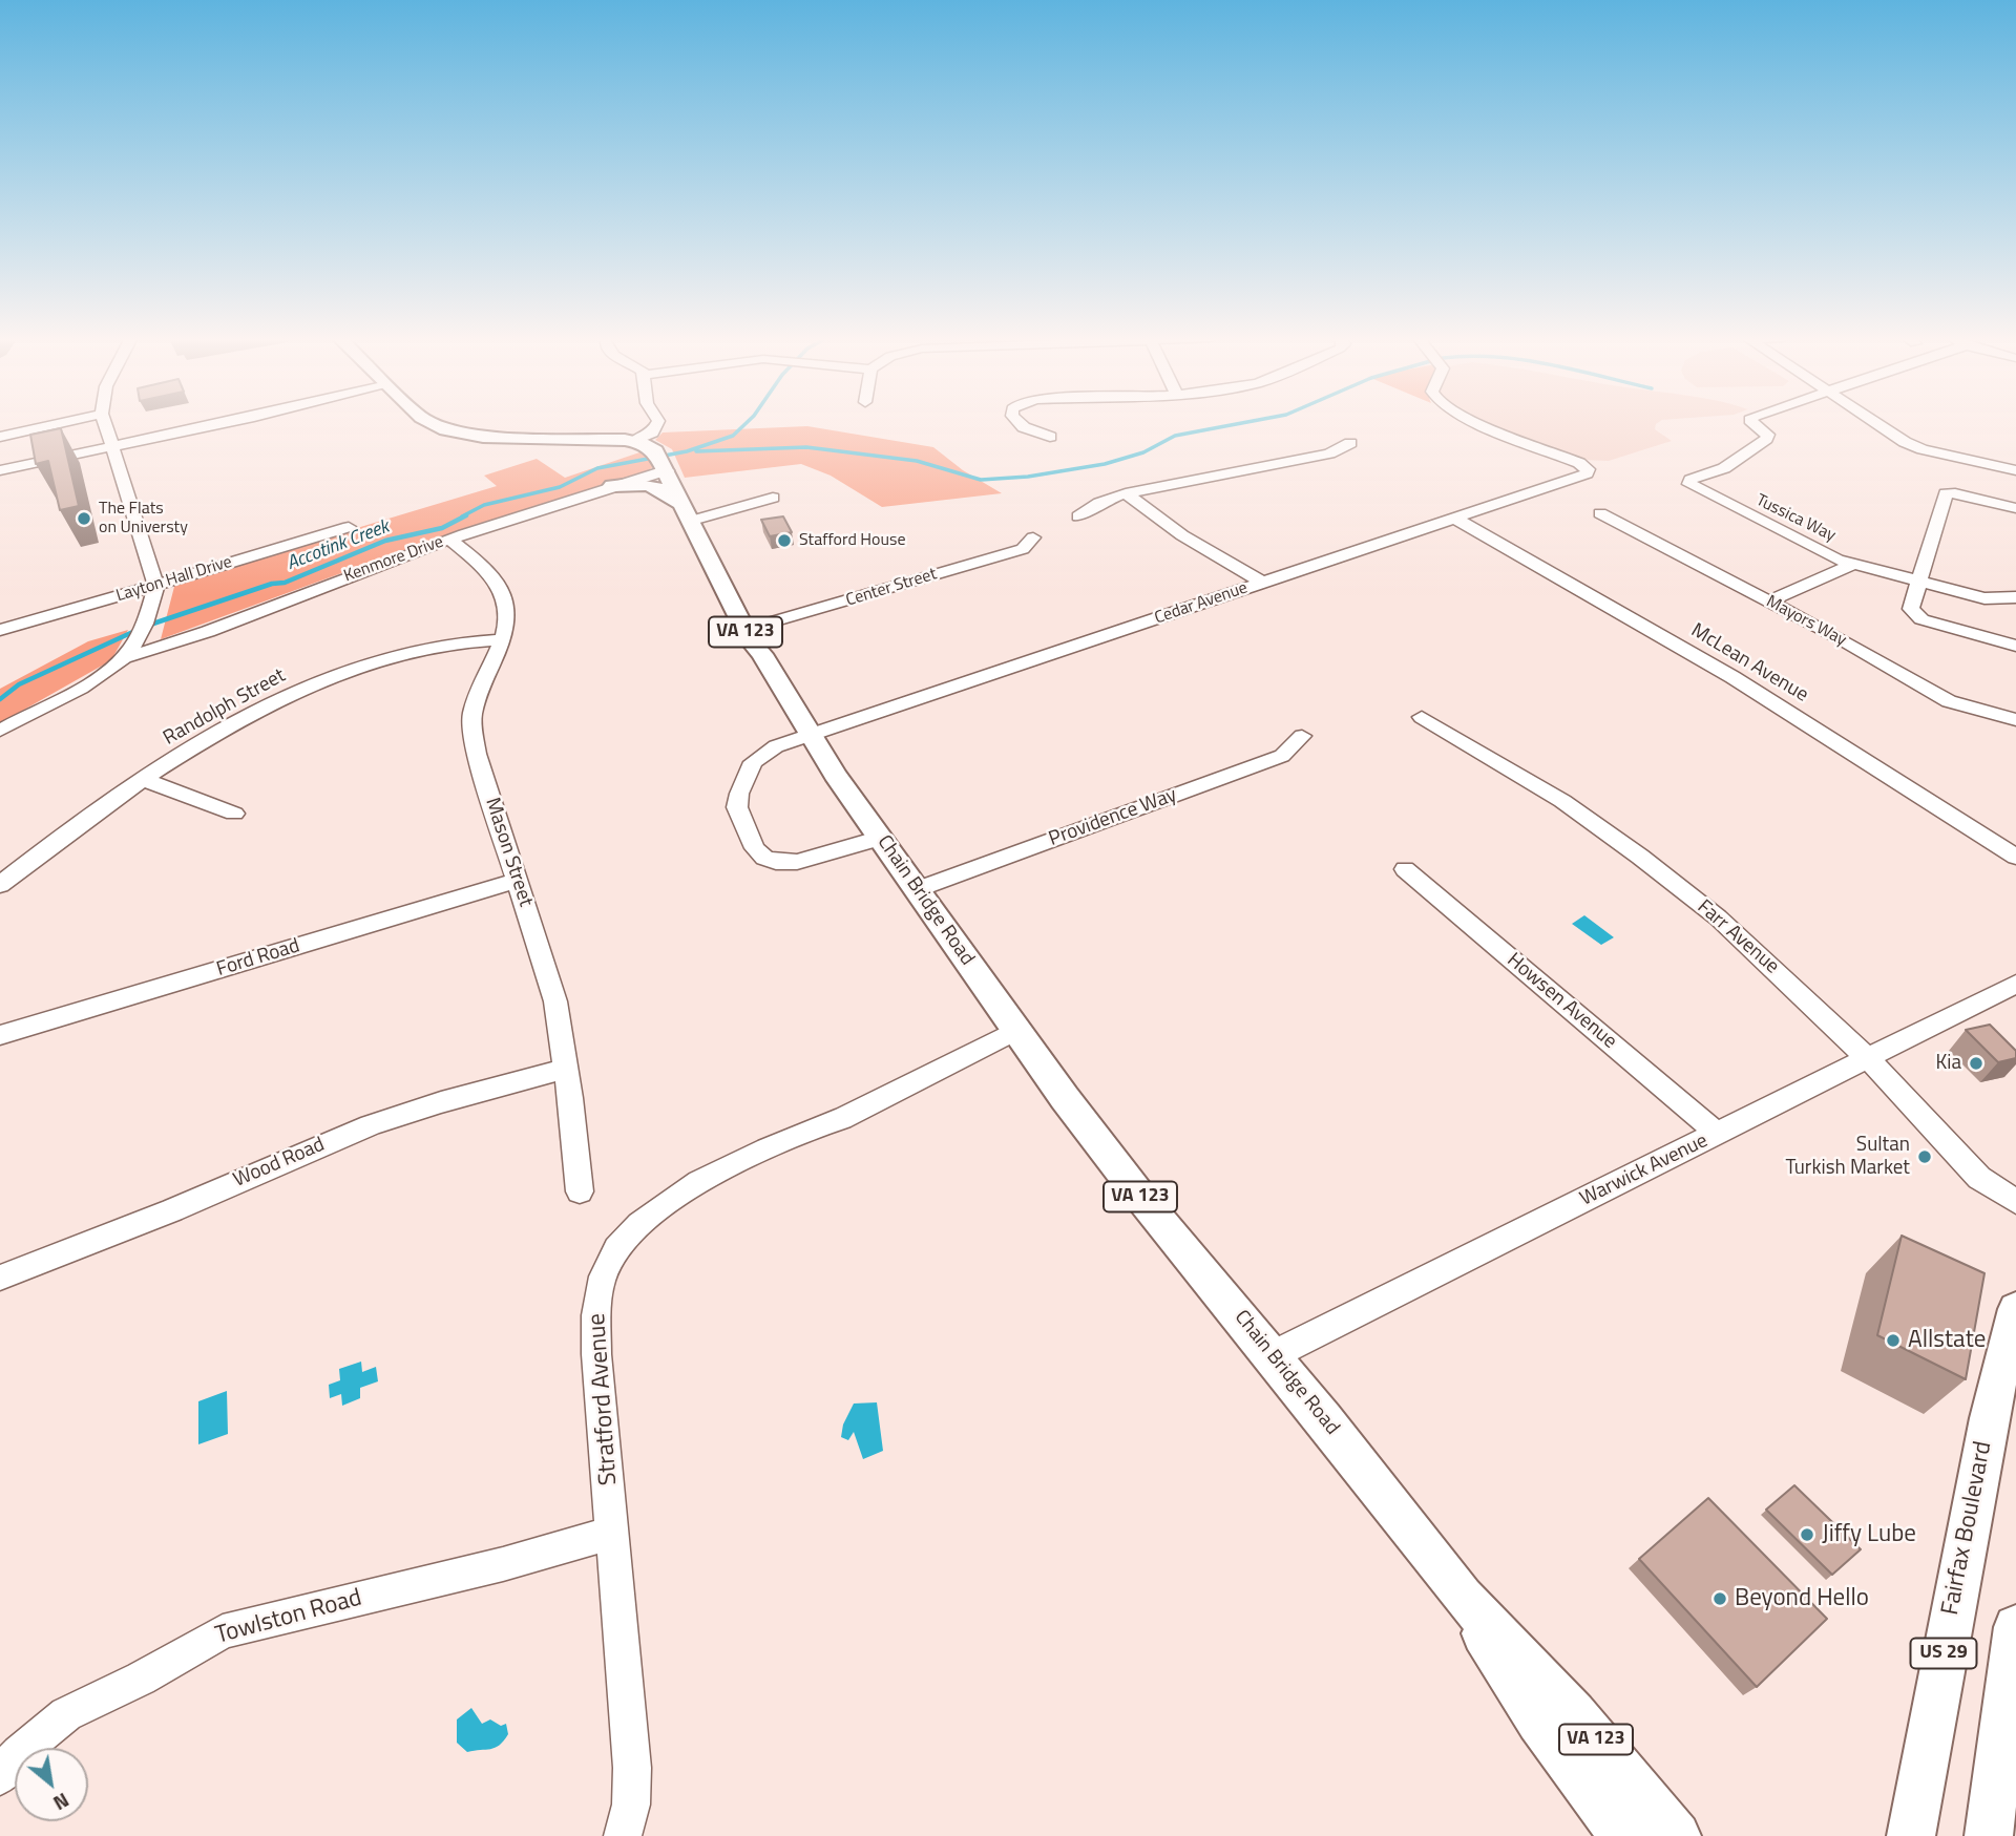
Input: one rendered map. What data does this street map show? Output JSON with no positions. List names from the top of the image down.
{
  "streets": {
    "main road": [
      "VA 123",
      "Chain Bridge Road",
      "Fairfax Boulevard",
      "US 29"
    ],
    "street": [
      "Tussica Way",
      "Kenmore Drive",
      "Layton Hall Drive",
      "Center Street",
      "Cedar Avenue",
      "Mayors Way",
      "McLean Avenue",
      "Randolph Street",
      "Providence Way",
      "Mason Street",
      "Farr Avenue",
      "Ford Road",
      "Howsen Avenue",
      "Wood Road",
      "Warwick Avenue",
      "Stratford Avenue",
      "Towlston Road"
    ]
  },
  "crossings": [
    ["Kenmore Drive", "Mason Street"],
    ["Kenmore Drive", "Chain Bridge Road"],
    ["Center Street", "Chain Bridge Road"],
    ["Cedar Avenue", "McLean Avenue"],
    ["Cedar Avenue", "Chain Bridge Road"],
    ["Randolph Street", "Mason Street"],
    ["Providence Way", "Chain Bridge Road"],
    ["Mason Street", "Ford Road"],
    ["Mason Street", "Wood Road"],
    ["Chain Bridge Road", "Warwick Avenue"],
    ["Chain Bridge Road", "Stratford Avenue"],
    ["Farr Avenue", "Warwick Avenue"],
    ["Howsen Avenue", "Warwick Avenue"],
    ["Stratford Avenue", "Towlston Road"]
  ],
  "water": ["Accotink Creek"],
  "places": [
    "The Flats on Universty",
    "Stafford House",
    "Kia",
    "Sultan Turkish Market",
    "Allstate",
    "Jiffy Lube",
    "Beyond Hello"
  ],
  "north": "bottom right"
}
